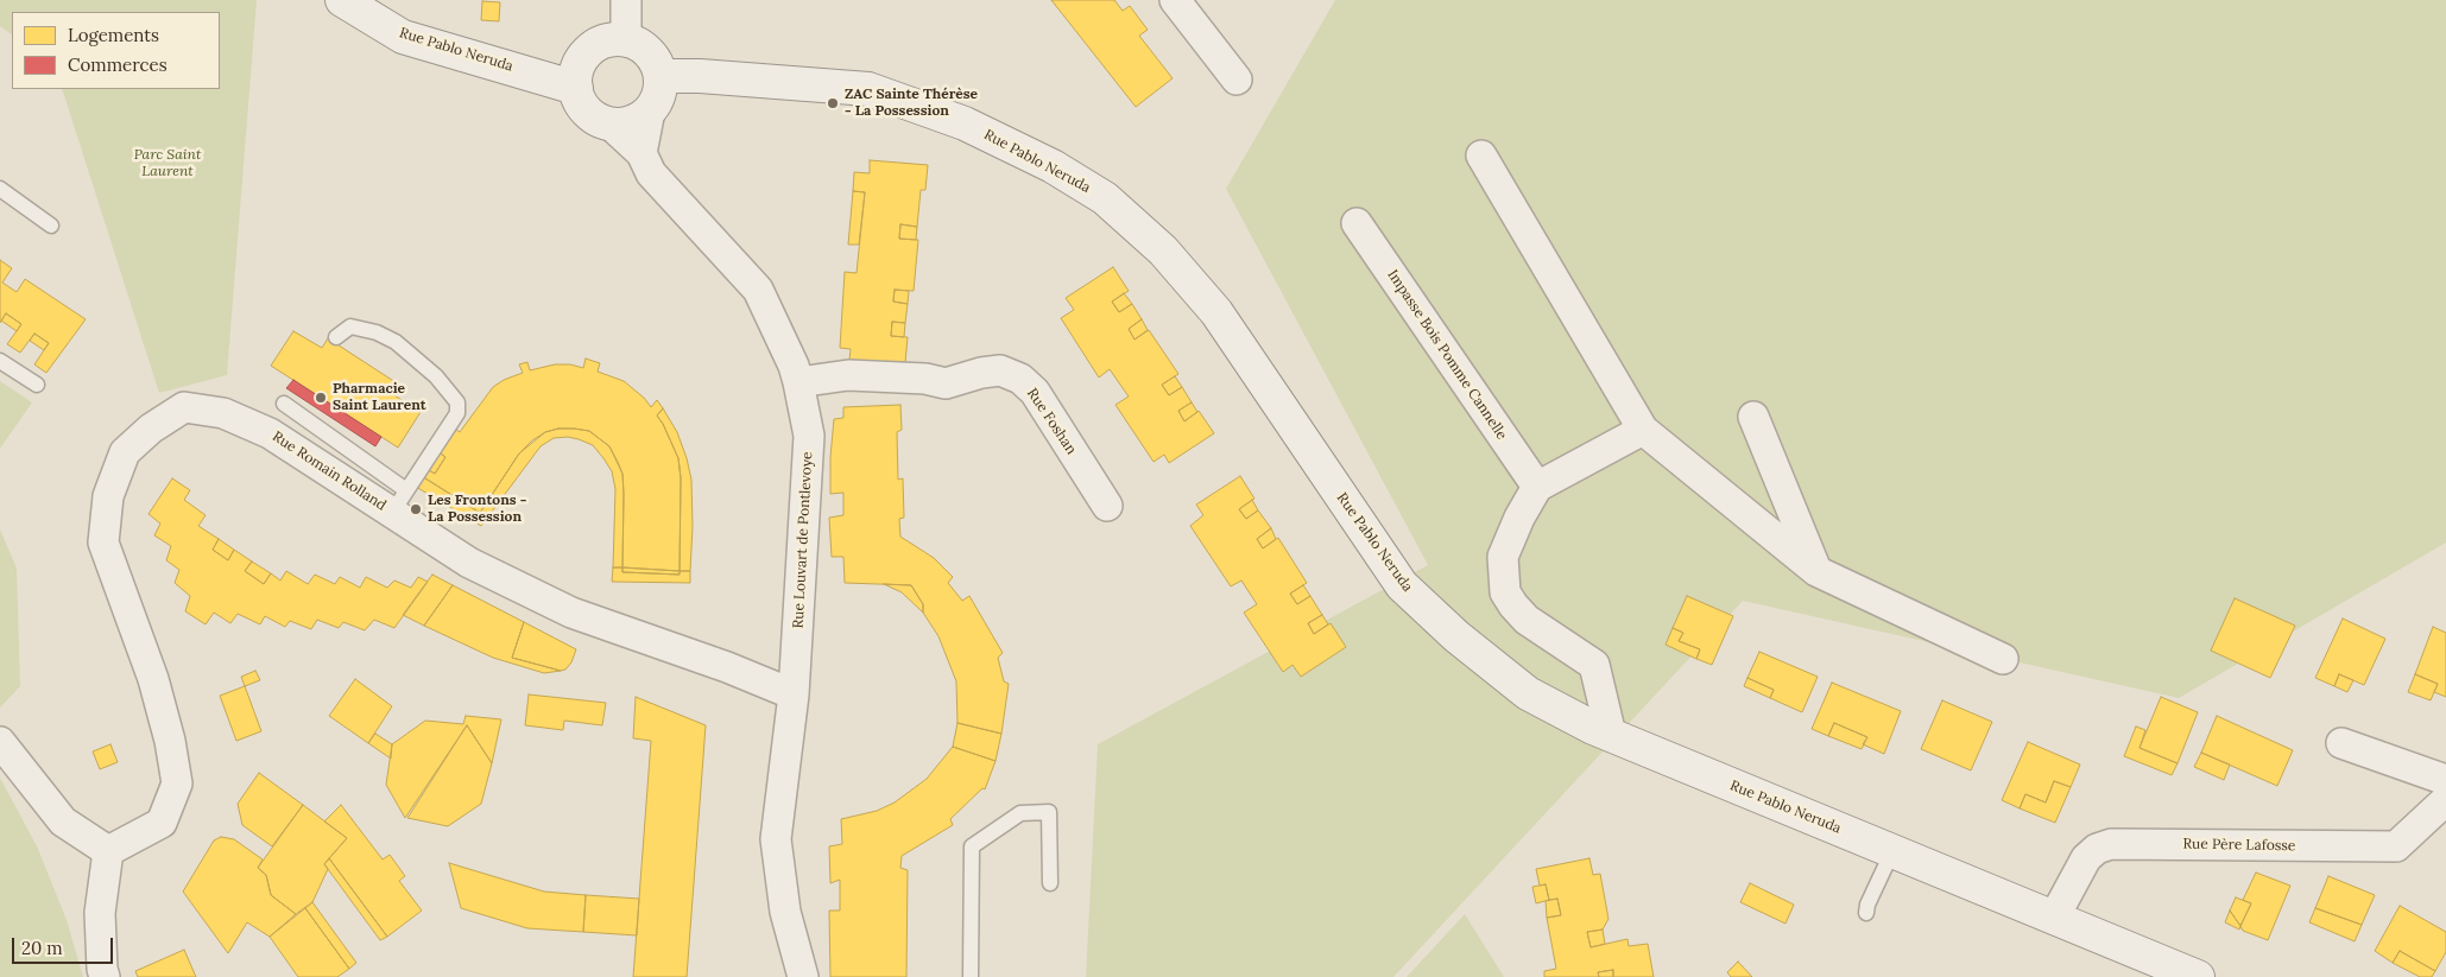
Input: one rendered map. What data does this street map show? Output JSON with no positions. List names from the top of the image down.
{
  "streets": {
    "main road": ["Rue Pablo Neruda"],
    "street": [
      "Impasse Bois Pomme Cannelle",
      "Rue Foshan",
      "Rue Romain Rolland",
      "Rue Louvart de Pontlevoye",
      "Rue Père Lafosse"
    ]
  },
  "crossings": [
    ["Rue Pablo Neruda", "Rue Louvart de Pontlevoye"],
    ["Rue Pablo Neruda", "Rue Père Lafosse"],
    ["Rue Foshan", "Rue Louvart de Pontlevoye"],
    ["Rue Romain Rolland", "Rue Louvart de Pontlevoye"]
  ],
  "parks": ["Parc Saint Laurent"],
  "places": ["ZAC Sainte Thérèse - La Possession", "Pharmacie Saint Laurent", "Les Frontons - La Possession"],
  "legend": ["Logements", "Commerces"],
  "scale_bar": "20 m"
}
